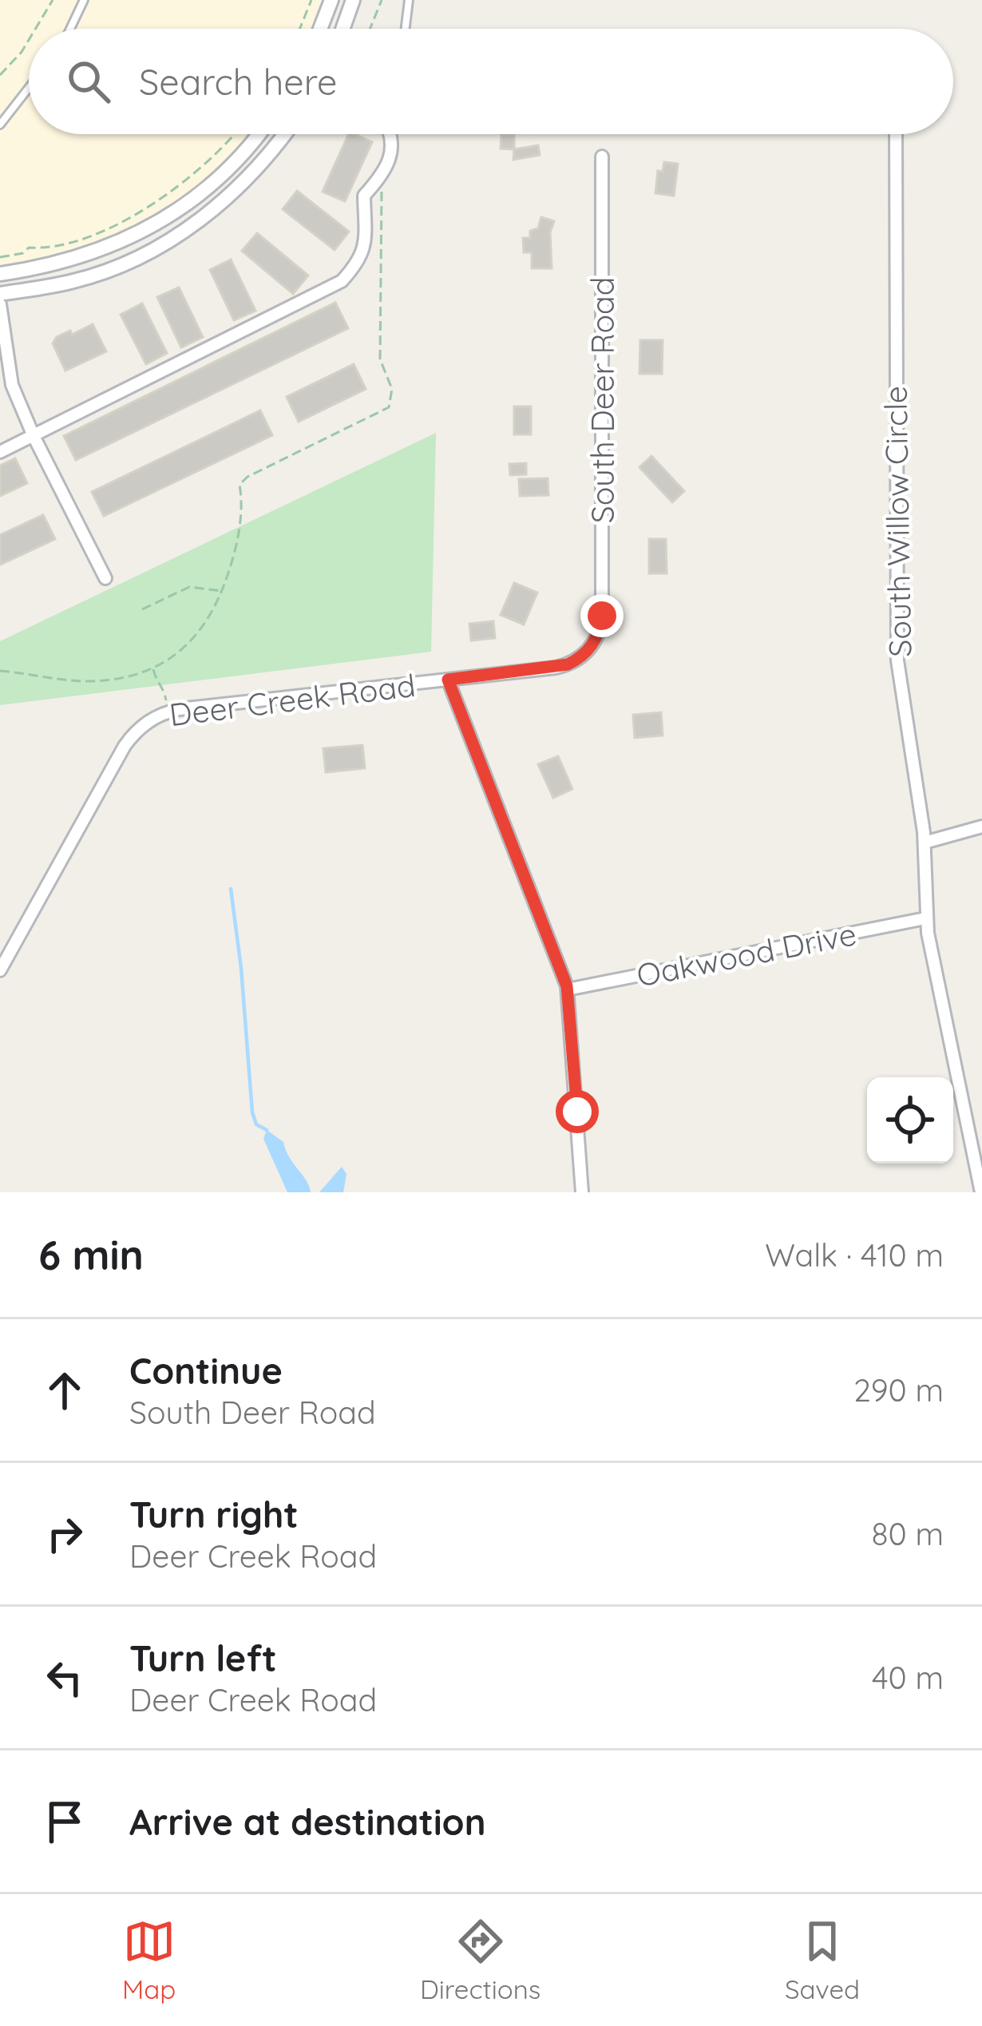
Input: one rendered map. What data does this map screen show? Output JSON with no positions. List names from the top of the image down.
{
  "streets": {
    "street": [
      "South Deer Road",
      "South Willow Circle",
      "Deer Creek Road",
      "Oakwood Drive"
    ]
  },
  "crossings": [
    ["South Deer Road", "Deer Creek Road"],
    ["South Willow Circle", "Oakwood Drive"]
  ],
  "page": {
    "search": "Search here",
    "heading": ["6 min", "Walk · 410 m"],
    "list": [
      ["Continue", "South Deer Road", "290 m"],
      ["Turn right", "Deer Creek Road", "80 m"],
      ["Turn left", "Deer Creek Road", "40 m"],
      "Arrive at destination"
    ],
    "nav": ["Map", "Directions", "Saved"]
  }
}
